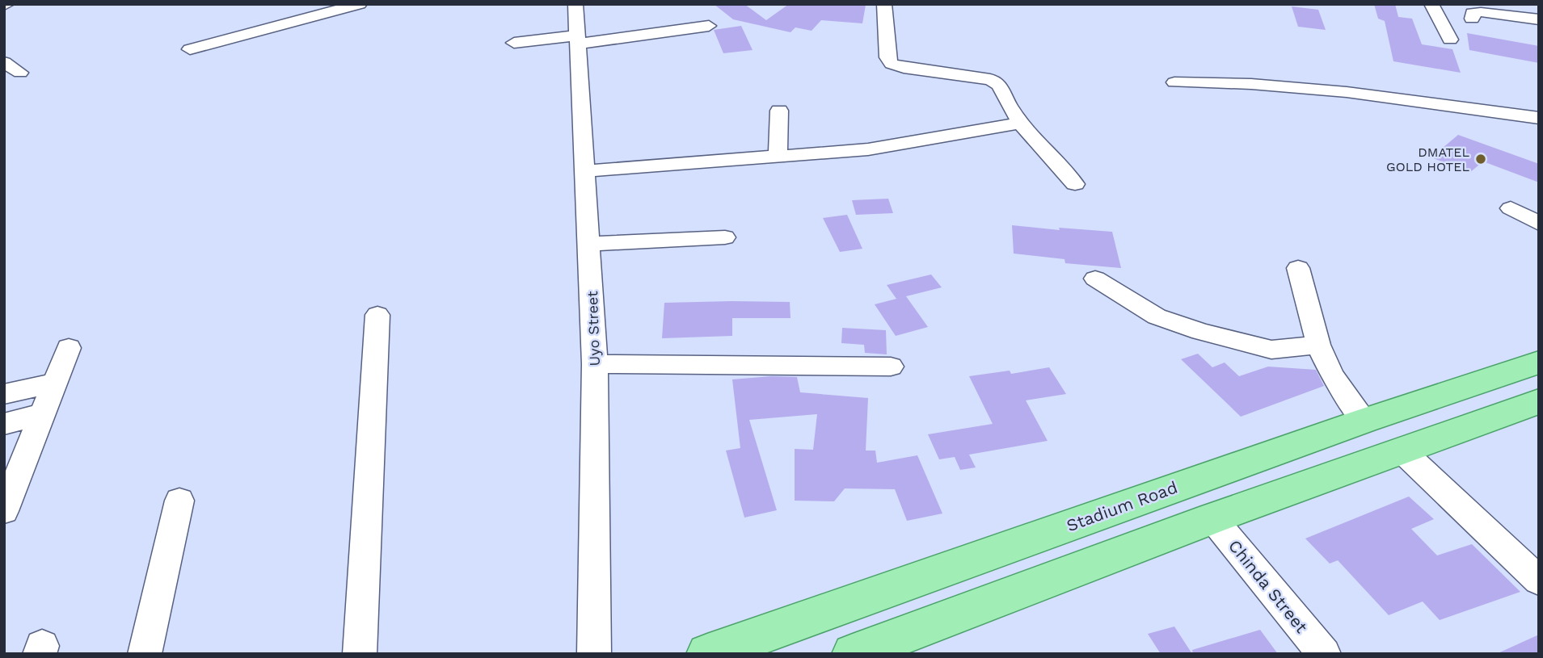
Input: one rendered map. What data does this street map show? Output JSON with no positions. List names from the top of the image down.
{
  "streets": {
    "main road": ["Stadium Road"],
    "street": ["Uyo Street", "Chinda Street"]
  },
  "places": ["DMATEL GOLD HOTEL"]
}
